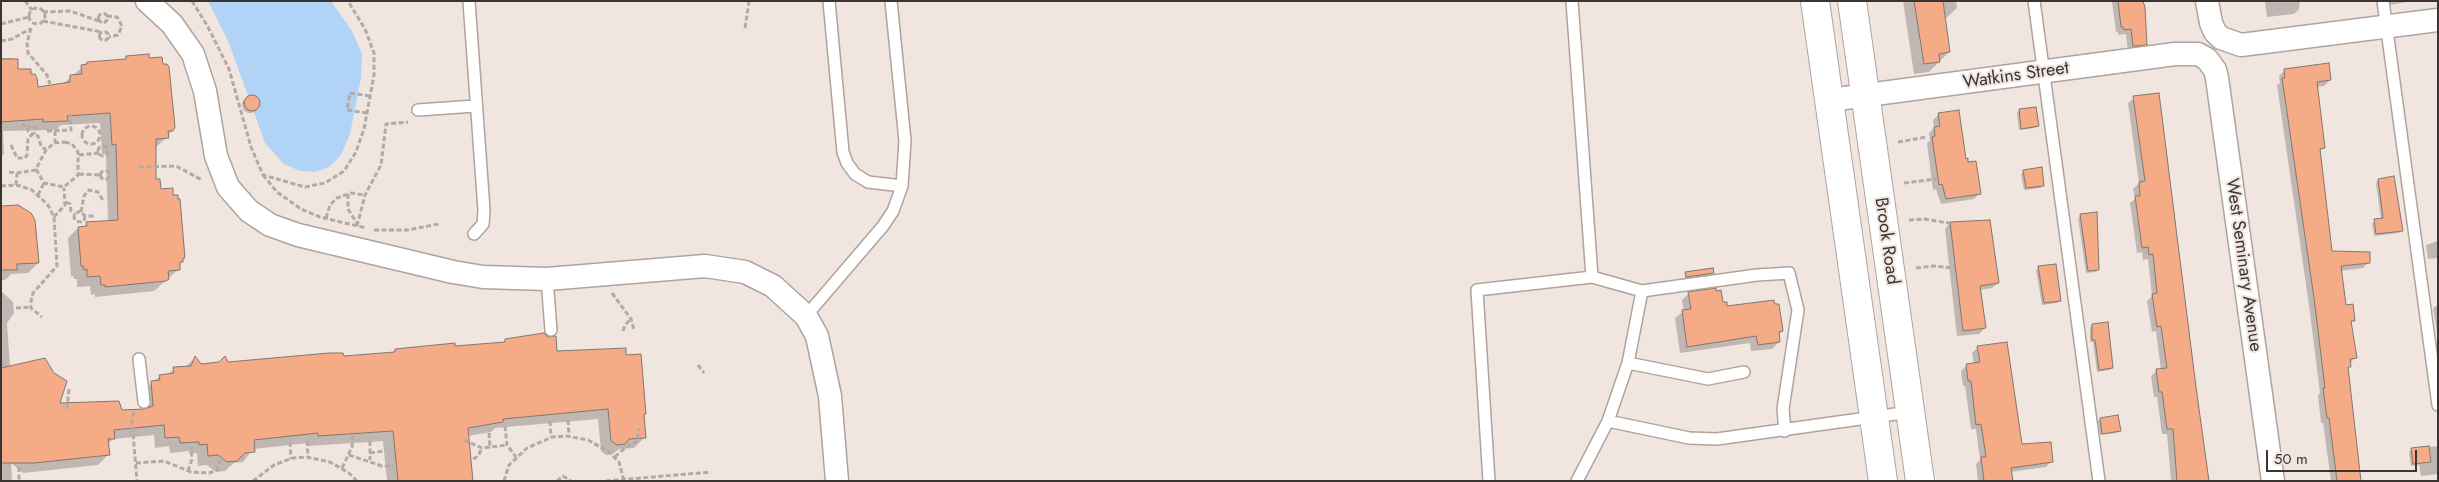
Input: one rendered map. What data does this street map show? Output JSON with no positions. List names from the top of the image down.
{
  "streets": {
    "main road": ["Brook Road"],
    "street": ["Watkins Street", "West Seminary Avenue"]
  },
  "crossings": [
    ["Watkins Street", "Brook Road"],
    ["Watkins Street", "West Seminary Avenue"]
  ],
  "scale_bar": "50 m"
}
